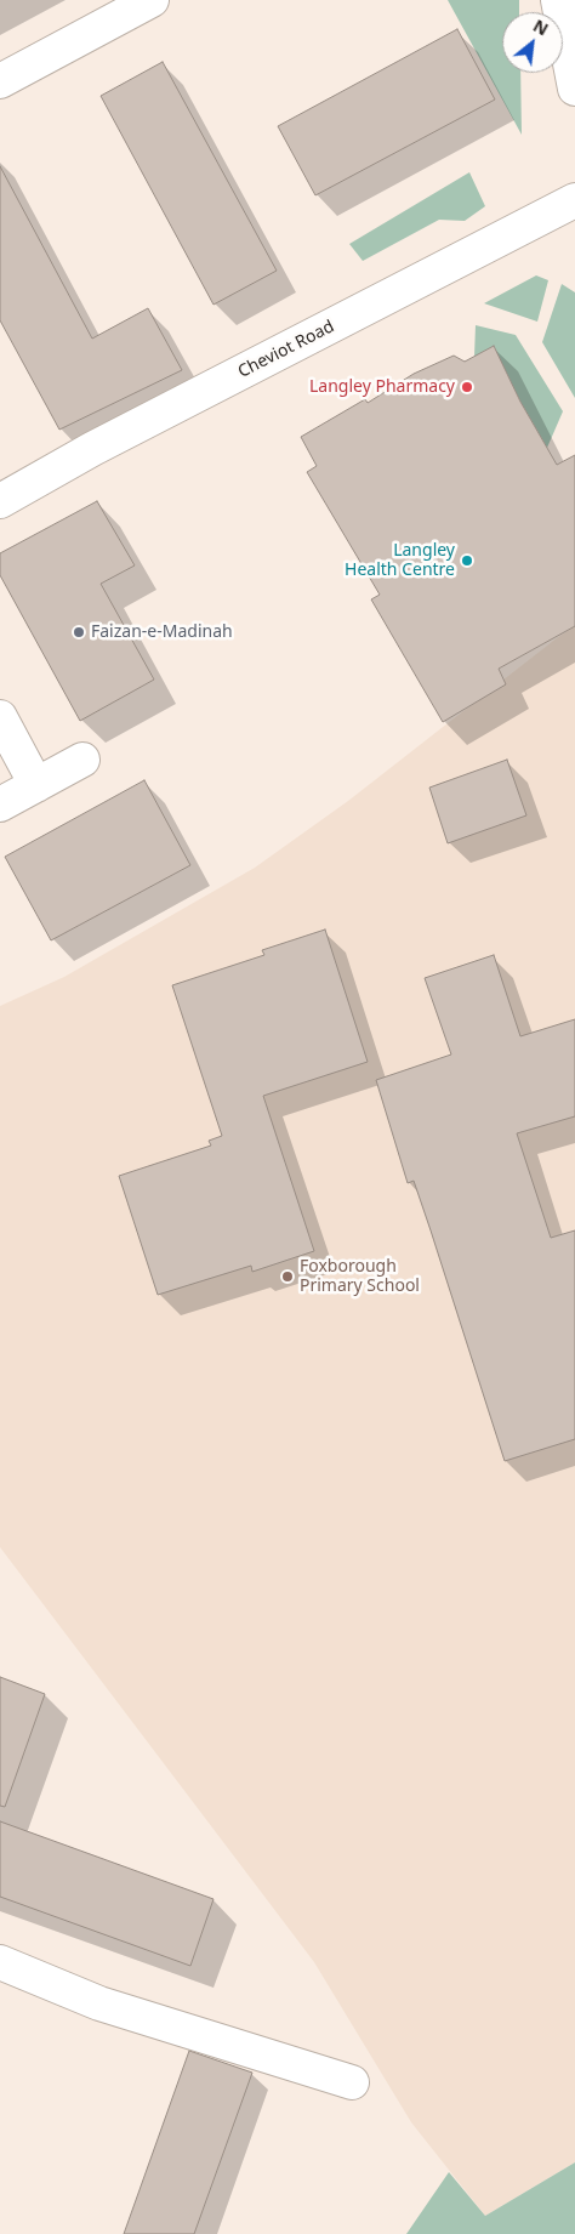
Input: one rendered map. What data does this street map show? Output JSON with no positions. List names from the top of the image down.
{
  "streets": {
    "street": ["Cheviot Road"]
  },
  "places": [
    "Langley Pharmacy",
    "Langley Health Centre",
    "Faizan-e-Madinah",
    "Foxborough Primary School"
  ],
  "north": "top right"
}
